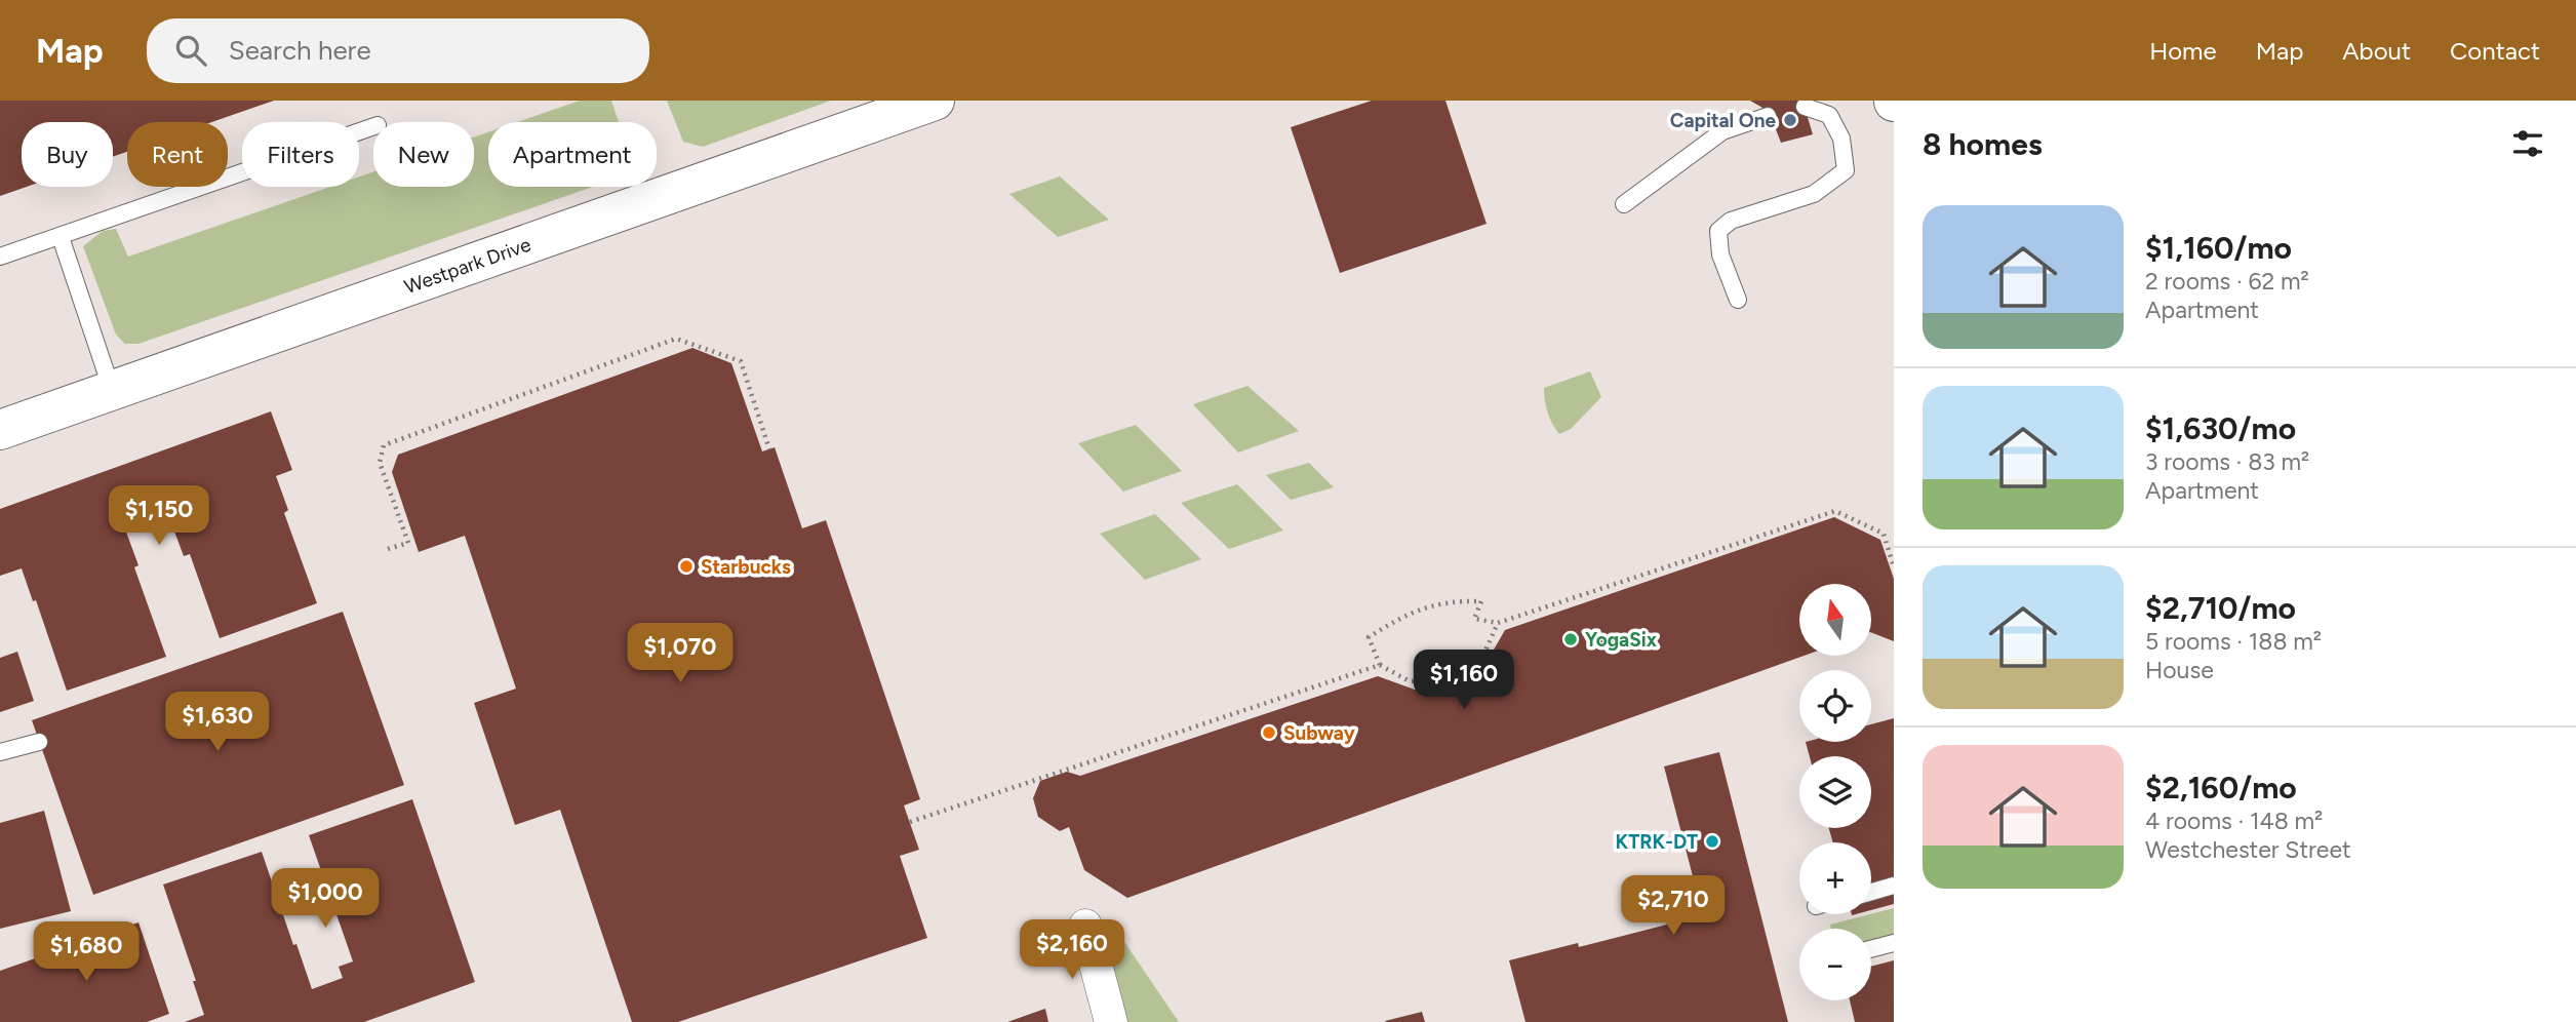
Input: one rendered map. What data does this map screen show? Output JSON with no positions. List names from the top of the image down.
{
  "streets": {
    "main road": ["Westpark Drive"]
  },
  "places": [
    "Capital One",
    "Starbucks",
    "YogaSix",
    "Subway",
    "KTRK-DT"
  ],
  "north": "top",
  "page": {
    "header": "Map",
    "search": "Search here",
    "nav": [
      "Home",
      "Map",
      "About",
      "Contact"
    ],
    "heading": "8 homes",
    "chip": [
      "Buy",
      "Rent",
      "Filters",
      "New",
      "Apartment"
    ],
    "list": [
      {
        "name": "$1,160/mo",
        "note": "2 rooms · 62 m² · Apartment"
      },
      {
        "name": "$1,630/mo",
        "note": "3 rooms · 83 m² · Apartment"
      },
      {
        "name": "$2,710/mo",
        "note": "5 rooms · 188 m² · House"
      },
      {
        "name": "$2,160/mo",
        "note": "4 rooms · 148 m² · Westchester Street"
      }
    ],
    "price": [
      "$1,150",
      "$1,070",
      "$1,160",
      "$1,630",
      "$1,000",
      "$2,710",
      "$2,160",
      "$1,680"
    ],
    "map_buttons": ["+", "−"]
  }
}
